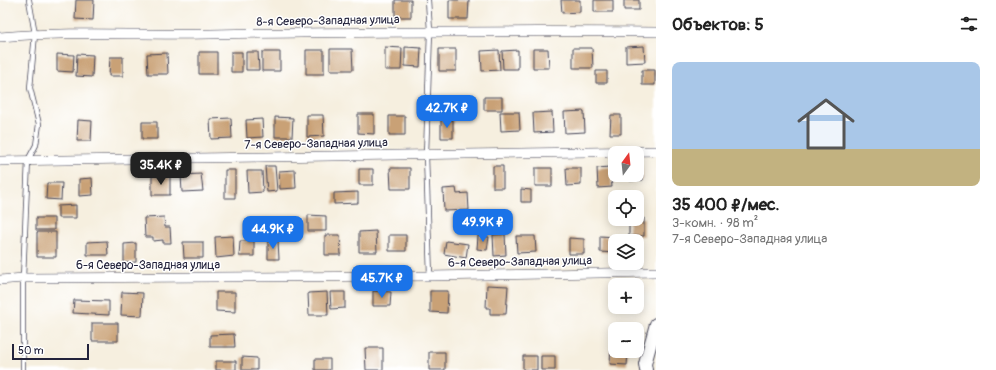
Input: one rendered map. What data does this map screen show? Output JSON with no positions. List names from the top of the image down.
{
  "streets": {
    "street": ["8-я Северо-Западная улица", "7-я Северо-Западная улица", "6-я Северо-Западная улица"]
  },
  "scale_bar": "50 m",
  "north": "top",
  "page": {
    "heading": "Объектов: 5",
    "list": [
      {
        "name": "35 400 ₽/мес.",
        "note": "3-комн. · 98 m² · 7-я Северо-Западная улица"
      }
    ],
    "price": [
      "42.7K ₽",
      "35.4K ₽",
      "49.9K ₽",
      "44.9K ₽",
      "45.7K ₽"
    ],
    "map_buttons": ["+", "−"],
    "scale": "50 m"
  }
}
